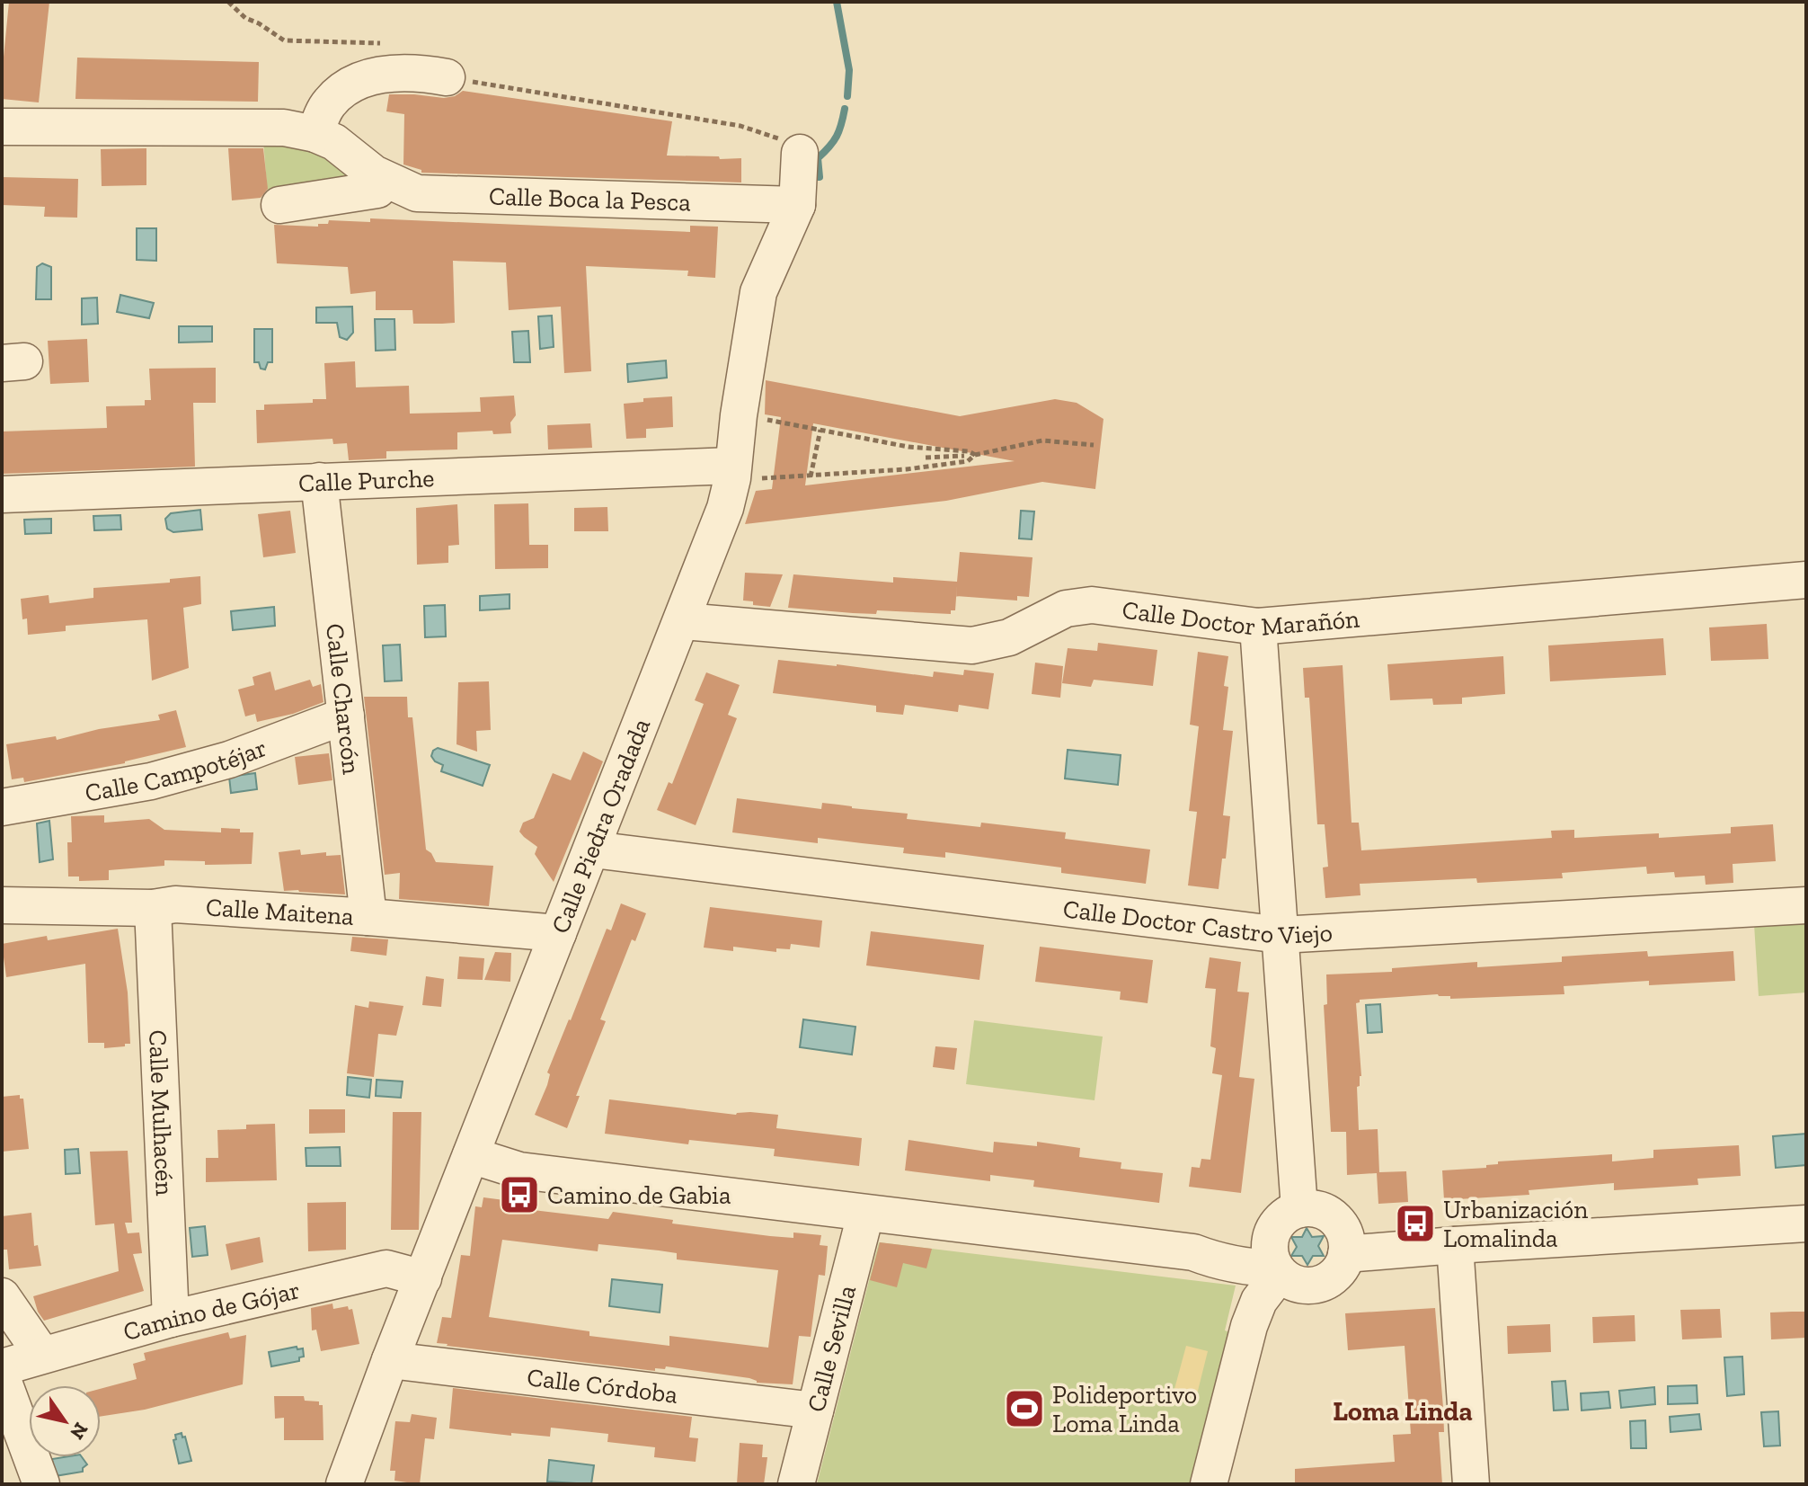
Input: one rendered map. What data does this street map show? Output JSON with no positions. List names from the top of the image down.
{
  "streets": {
    "street": [
      "Calle Boca la Pesca",
      "Calle Purche",
      "Calle Doctor Marañón",
      "Calle Charcón",
      "Calle Campotéjar",
      "Calle Piedra Oradada",
      "Calle Maitena",
      "Calle Doctor Castro Viejo",
      "Calle Mulhacén",
      "Camino de Gójar",
      "Calle Sevilla",
      "Calle Córdoba"
    ]
  },
  "crossings": [
    ["Calle Boca la Pesca", "Calle Piedra Oradada"],
    ["Calle Purche", "Calle Charcón"],
    ["Calle Purche", "Calle Piedra Oradada"],
    ["Calle Doctor Marañón", "Calle Piedra Oradada"],
    ["Calle Charcón", "Calle Campotéjar"],
    ["Calle Charcón", "Calle Maitena"],
    ["Calle Piedra Oradada", "Calle Maitena"],
    ["Calle Piedra Oradada", "Calle Doctor Castro Viejo"],
    ["Calle Piedra Oradada", "Camino de Gójar"],
    ["Calle Piedra Oradada", "Calle Córdoba"],
    ["Calle Maitena", "Calle Mulhacén"],
    ["Calle Mulhacén", "Camino de Gójar"],
    ["Calle Sevilla", "Calle Córdoba"]
  ],
  "districts": ["Loma Linda"],
  "places": {
    "bus stop": ["Camino de Gabia", "Urbanización Lomalinda"],
    "sports": ["Polideportivo Loma Linda"]
  },
  "north": "bottom right"
}
